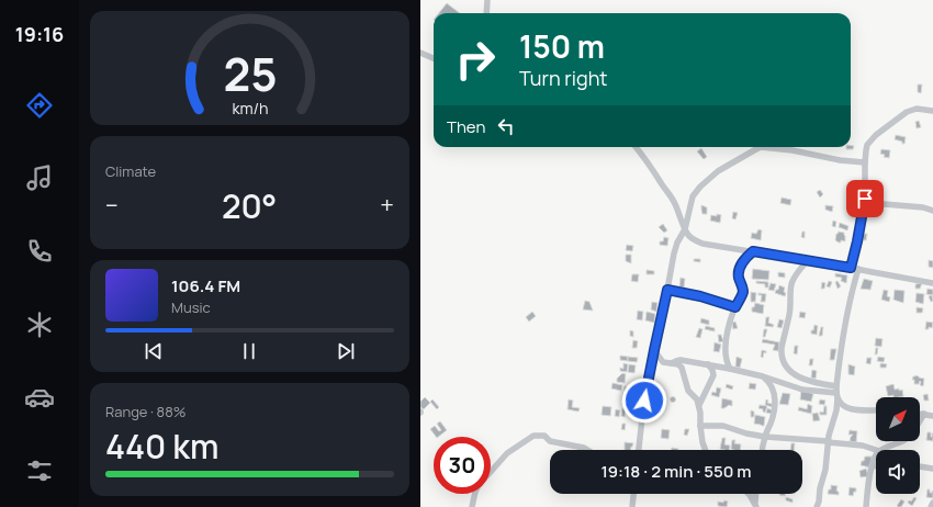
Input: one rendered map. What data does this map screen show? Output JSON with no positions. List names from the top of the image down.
{
  "north": "top right",
  "page": {
    "tabs": "19:16",
    "turn": ["150 m", "Turn right"],
    "then": "Then",
    "tile": [
      "Climate",
      ["Range · 88%", "440 km"]
    ],
    "heat": ["−", "20°", "+"],
    "song": ["106.4 FM", "Music"],
    "limit": "30",
    "trip": "19:18 · 2 min · 550 m",
    "gauge": ["25", "km/h"]
  }
}
